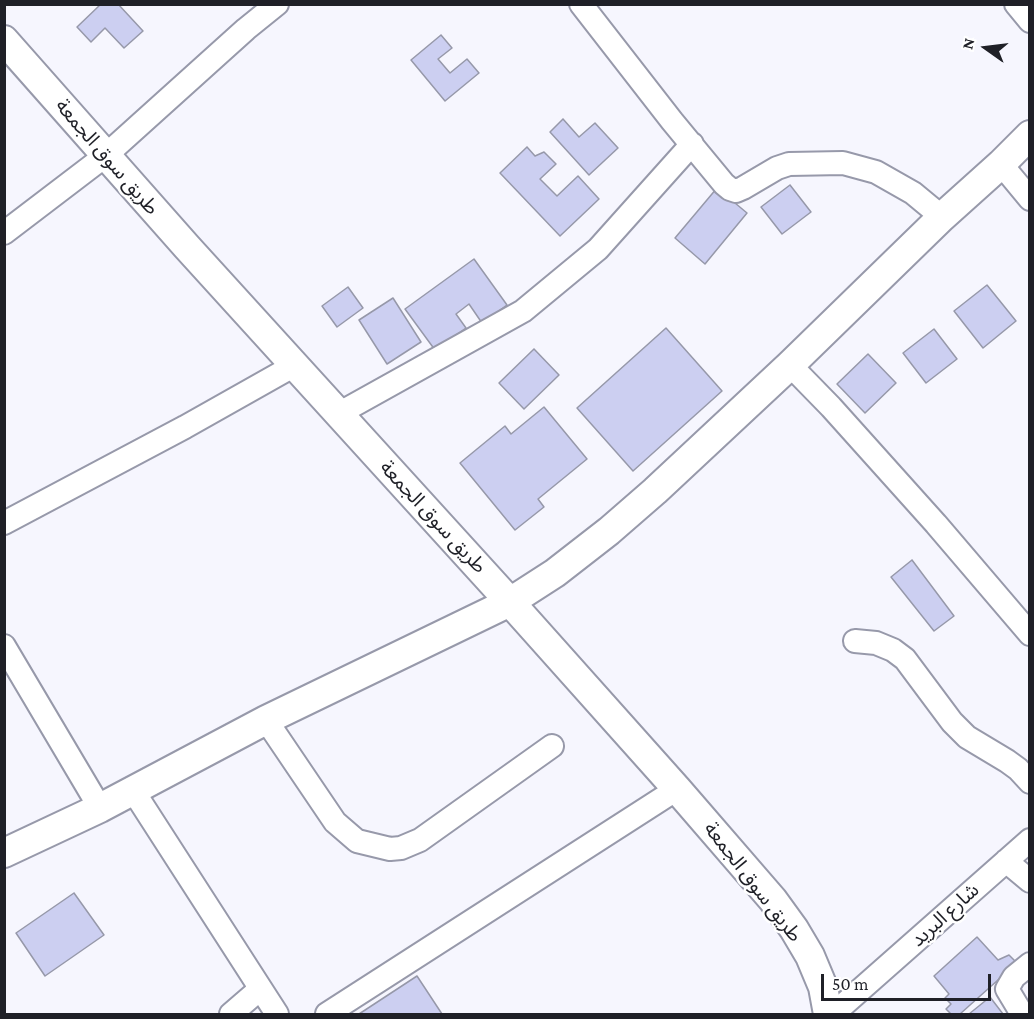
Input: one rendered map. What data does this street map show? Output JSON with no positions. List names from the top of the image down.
{
  "streets": {
    "street": ["طريق سوق الجمعة", "شارع البريد"]
  },
  "crossings": [
    ["طريق سوق الجمعة", "شارع البريد"]
  ],
  "scale_bar": "50 m",
  "north": "left"
}
